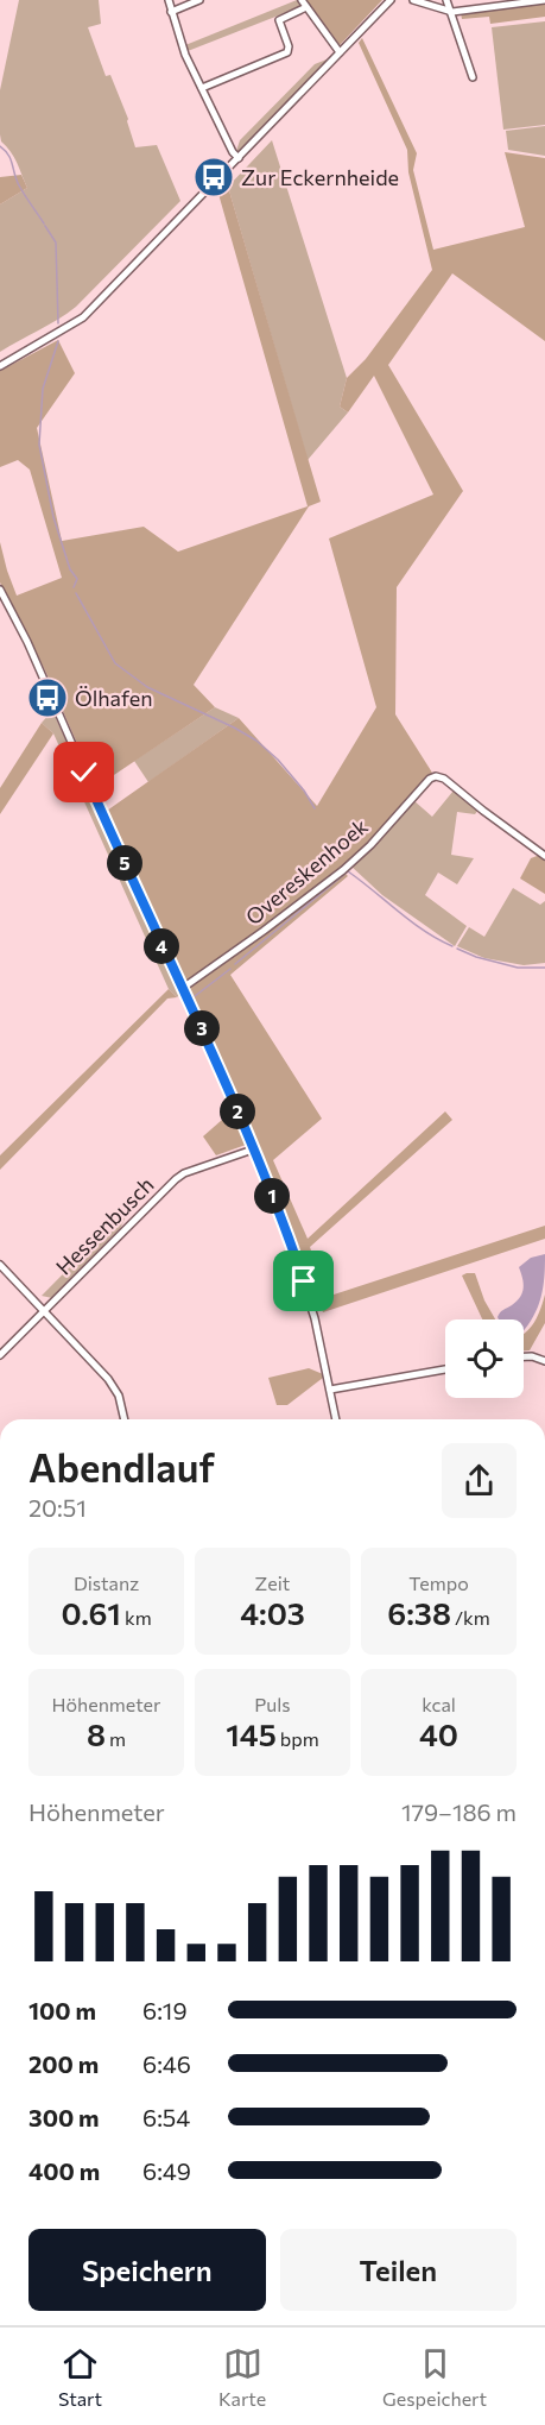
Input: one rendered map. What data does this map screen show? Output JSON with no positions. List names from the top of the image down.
{
  "streets": {
    "street": ["Overeskenhoek", "Hessenbusch"]
  },
  "places": {
    "bus stop": ["Zur Eckernheide", "Ölhafen"]
  },
  "page": {
    "pins": [
      "5",
      "4",
      "3",
      "2",
      "1"
    ],
    "heading": ["Abendlauf", "20:51"],
    "stats": [
      ["Distanz", "0.61 km"],
      ["Zeit", "4:03"],
      ["Tempo", "6:38 /km"],
      ["Höhenmeter", "8 m"],
      ["Puls", "145 bpm"],
      ["kcal", "40"]
    ],
    "chart": ["Höhenmeter", "179–186 m"],
    "list": [
      {
        "name": "100 m",
        "note": "6:19"
      },
      {
        "name": "200 m",
        "note": "6:46"
      },
      {
        "name": "300 m",
        "note": "6:54"
      },
      {
        "name": "400 m",
        "note": "6:49"
      }
    ],
    "buttons": ["Speichern", "Teilen"],
    "tabs": ["Start", "Karte", "Gespeichert"]
  }
}
